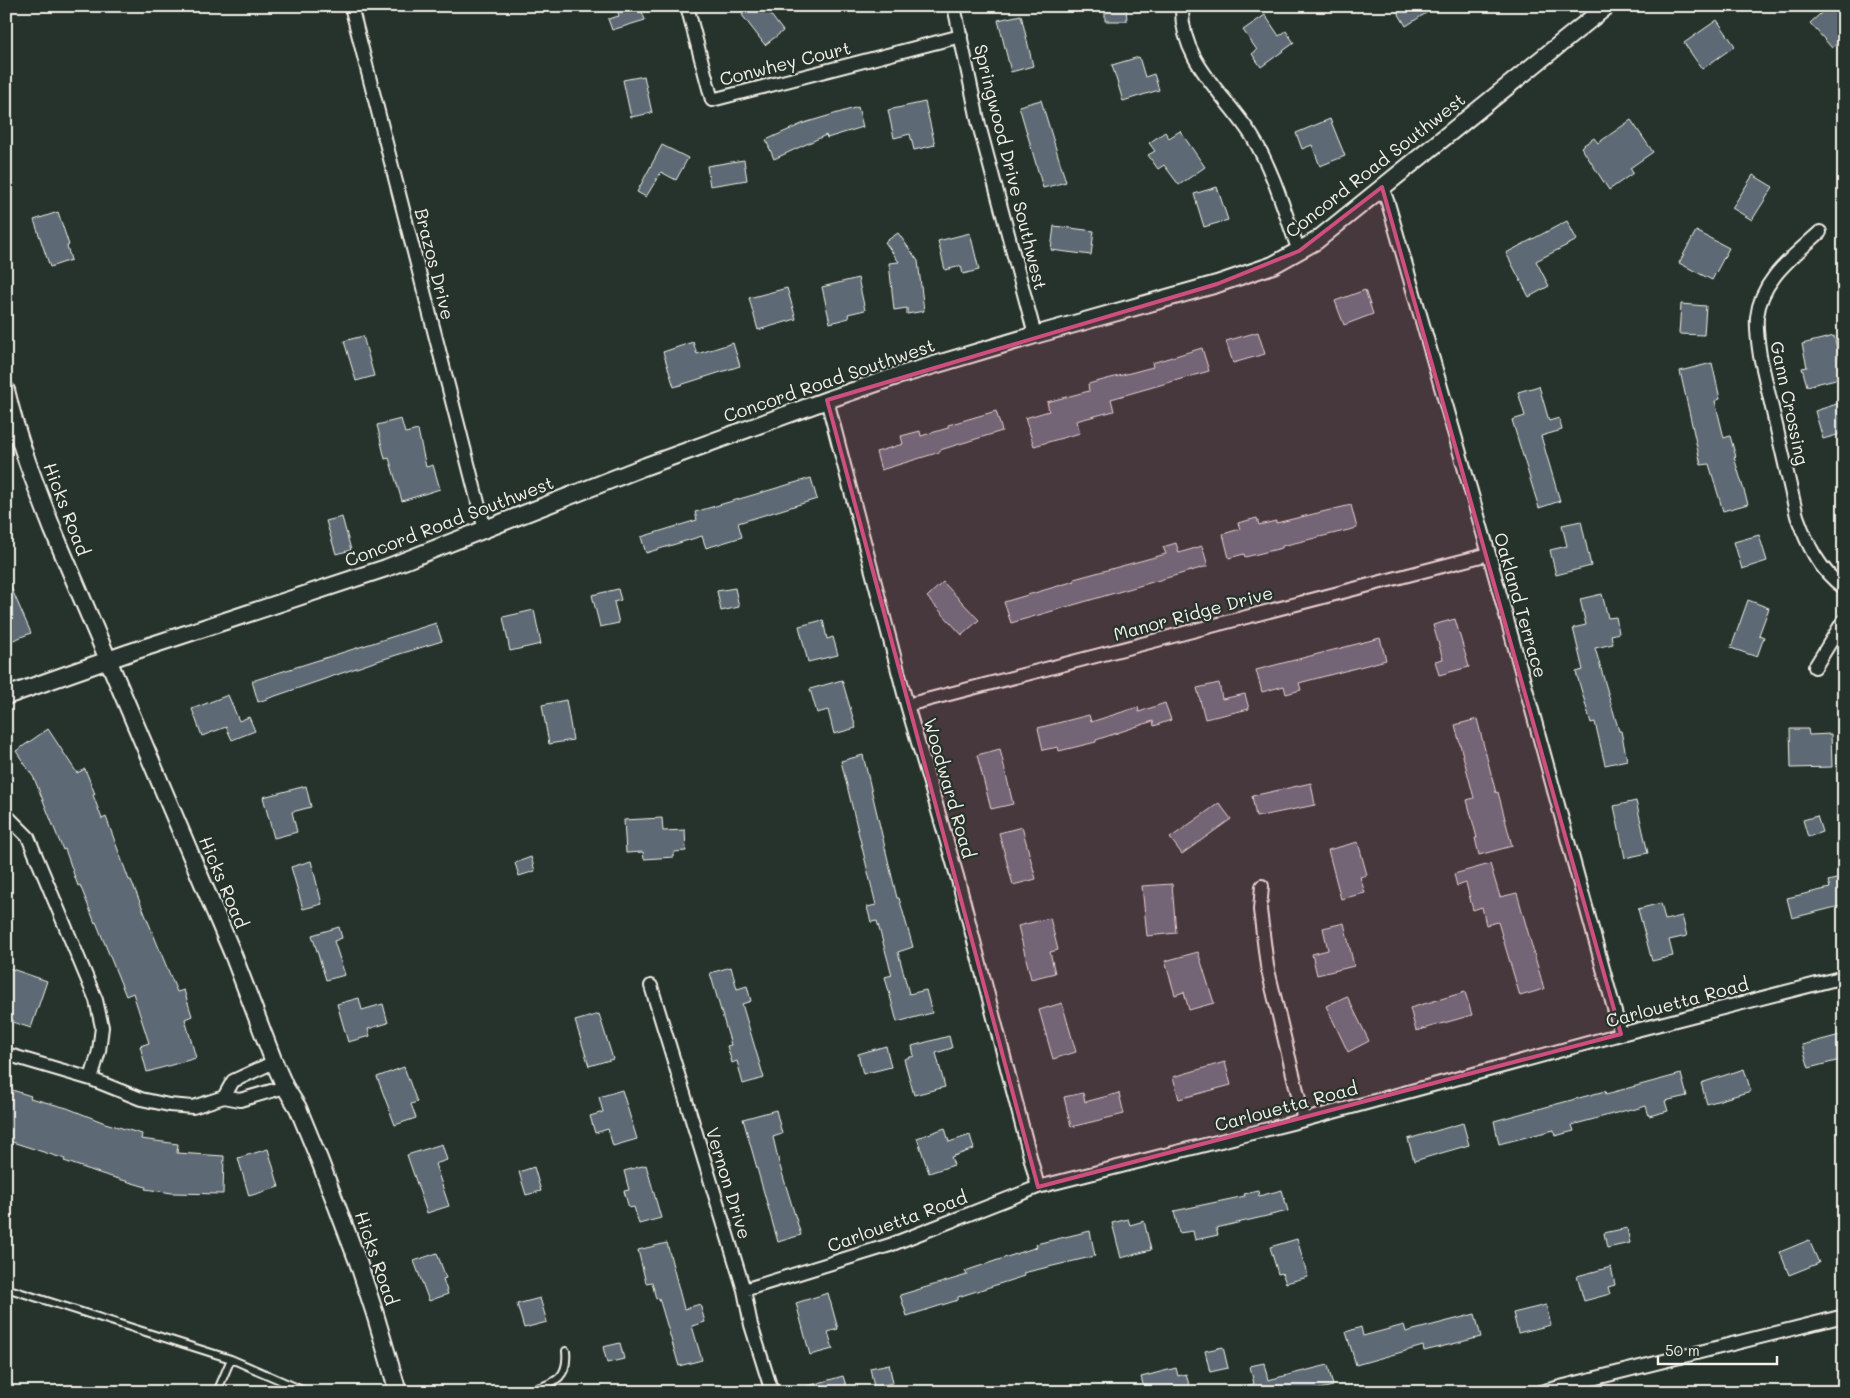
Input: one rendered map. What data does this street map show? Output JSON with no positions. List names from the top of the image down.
{
  "streets": {
    "street": [
      "Conwhey Court",
      "Concord Road Southwest",
      "Springwood Drive Southwest",
      "Brazos Drive",
      "Gann Crossing",
      "Hicks Road",
      "Oakland Terrace",
      "Manor Ridge Drive",
      "Woodward Road",
      "Carlouetta Road",
      "Vernon Drive"
    ]
  },
  "crossings": [
    ["Conwhey Court", "Springwood Drive Southwest"],
    ["Concord Road Southwest", "Springwood Drive Southwest"],
    ["Concord Road Southwest", "Brazos Drive"],
    ["Concord Road Southwest", "Hicks Road"],
    ["Concord Road Southwest", "Oakland Terrace"],
    ["Concord Road Southwest", "Woodward Road"],
    ["Oakland Terrace", "Manor Ridge Drive"],
    ["Oakland Terrace", "Carlouetta Road"],
    ["Manor Ridge Drive", "Woodward Road"],
    ["Woodward Road", "Carlouetta Road"],
    ["Carlouetta Road", "Vernon Drive"]
  ],
  "scale_bar": "50 m"
}
